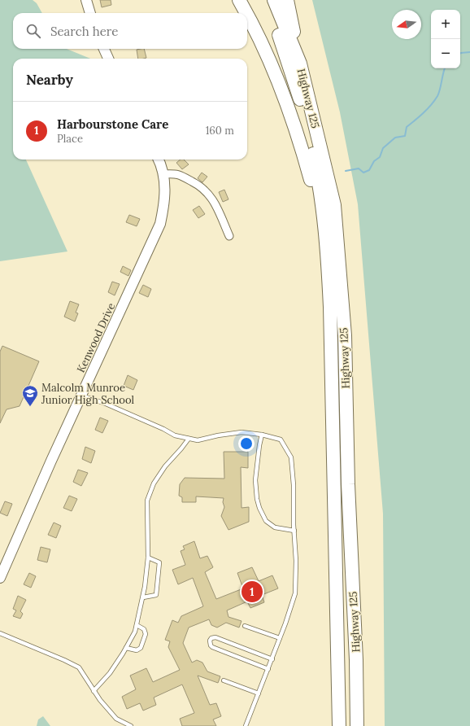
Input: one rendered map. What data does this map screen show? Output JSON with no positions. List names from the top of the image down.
{
  "streets": {
    "highway": ["Highway 125"],
    "street": ["Kenwood Drive"]
  },
  "places": {
    "school or university": ["Malcolm Munroe Junior High School"]
  },
  "north": "left",
  "page": {
    "map_buttons": ["+", "−"],
    "search": "Search here",
    "heading": "Nearby",
    "list": [
      {
        "mark": "1",
        "name": "Harbourstone Care",
        "note": "Place",
        "value": "160 m"
      }
    ],
    "pins": "1"
  }
}
